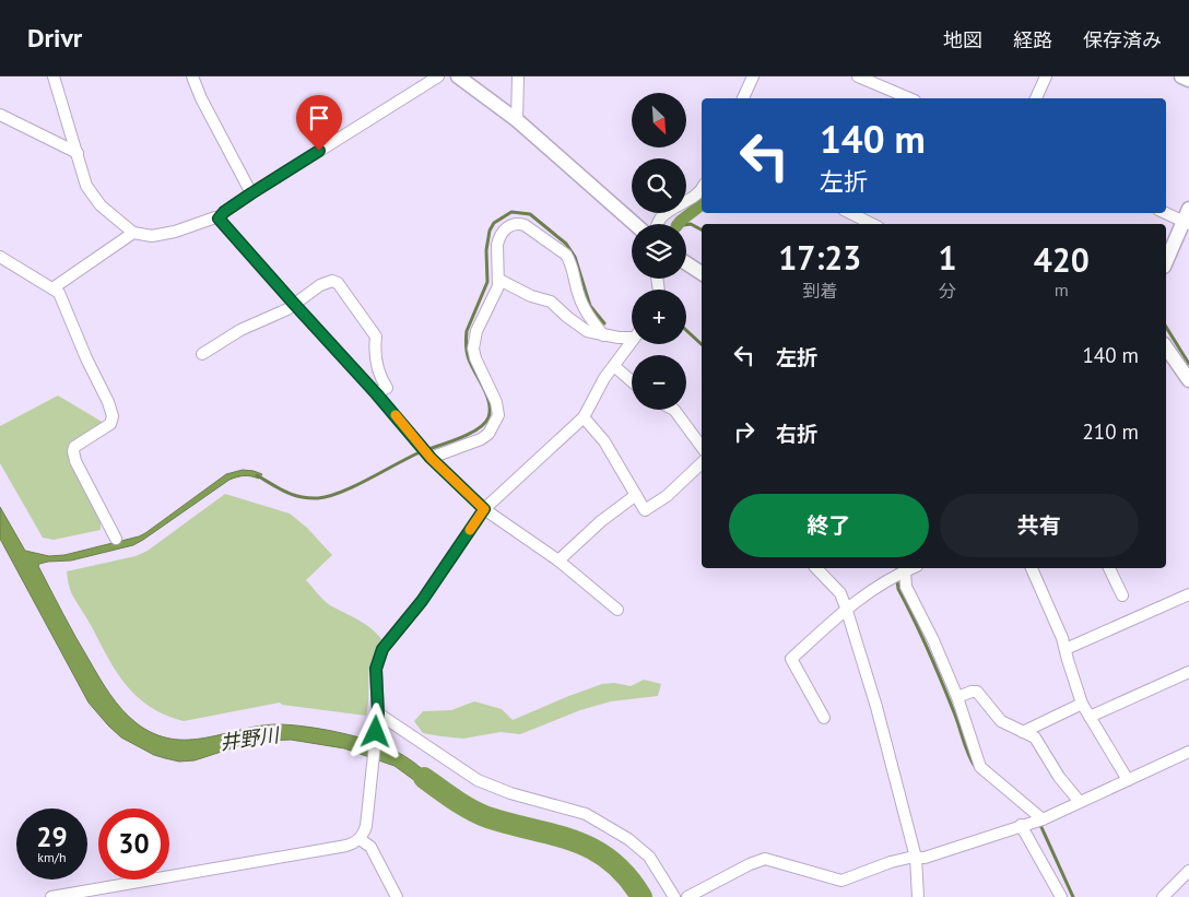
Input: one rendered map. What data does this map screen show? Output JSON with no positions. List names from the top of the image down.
{
  "water": ["井野川"],
  "north": "bottom right",
  "page": {
    "header": "Drivr",
    "nav": ["地図", "経路", "保存済み"],
    "map_buttons": ["+", "−"],
    "turn": ["140 m", "左折"],
    "eta": [
      "17:23",
      "到着",
      "1",
      "分",
      "420",
      "m"
    ],
    "list": [
      {
        "name": "左折",
        "value": "140 m"
      },
      {
        "name": "右折",
        "value": "210 m"
      }
    ],
    "buttons": ["終了", "共有"],
    "speed": "29 km/h",
    "limit": "30"
  }
}
